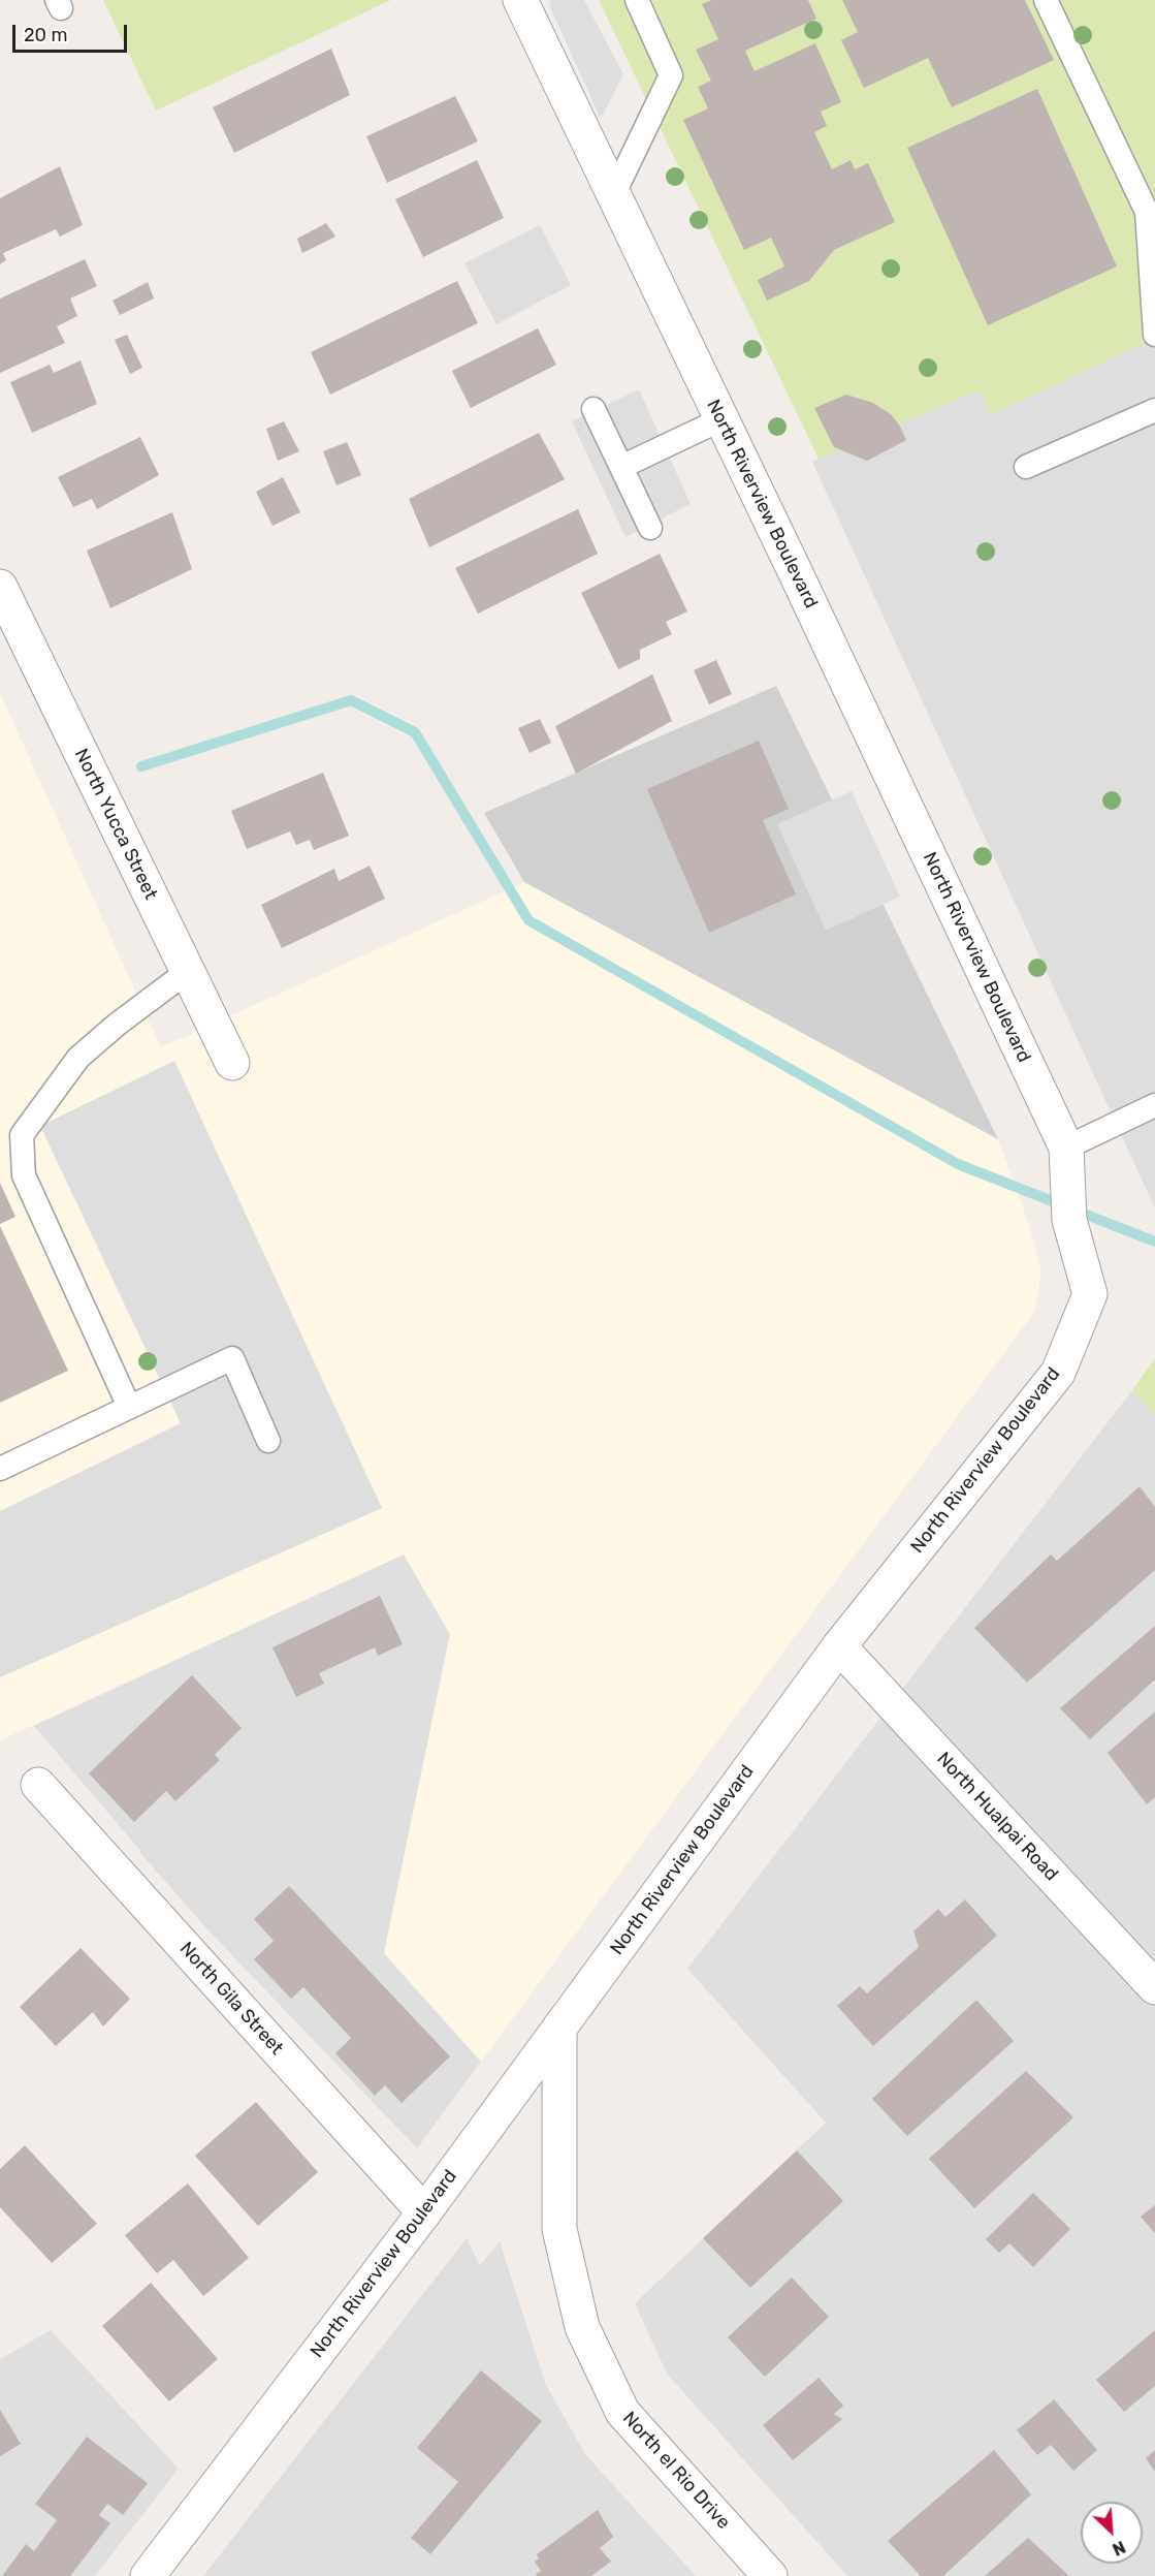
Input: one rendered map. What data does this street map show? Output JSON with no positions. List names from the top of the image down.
{
  "streets": {
    "street": [
      "North Riverview Boulevard",
      "North Yucca Street",
      "North Hualpai Road",
      "North Gila Street",
      "North el Rio Drive"
    ]
  },
  "crossings": [
    ["North Riverview Boulevard", "North Hualpai Road"],
    ["North Riverview Boulevard", "North Gila Street"],
    ["North Riverview Boulevard", "North el Rio Drive"]
  ],
  "scale_bar": "20 m",
  "north": "bottom right"
}
